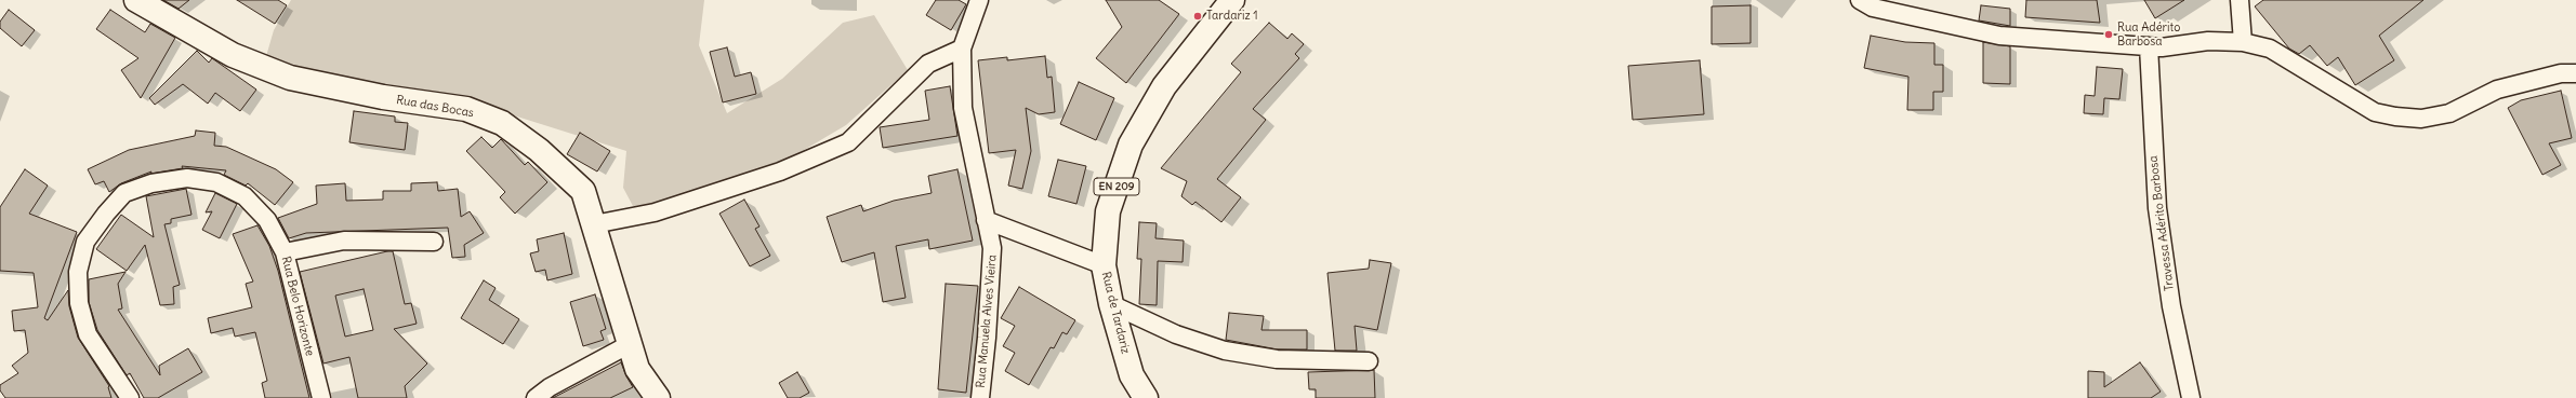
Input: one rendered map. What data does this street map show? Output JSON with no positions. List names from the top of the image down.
{
  "streets": {
    "street": [
      "Rua das Bocas",
      "EN 209",
      "Travessa Adérito Barbosa",
      "Rua Belo Horizonte",
      "Rua de Tardariz",
      "Rua Manuela Alves Vieira"
    ]
  },
  "places": ["Tardariz 1", "Rua Adérito Barbosa"]
}
